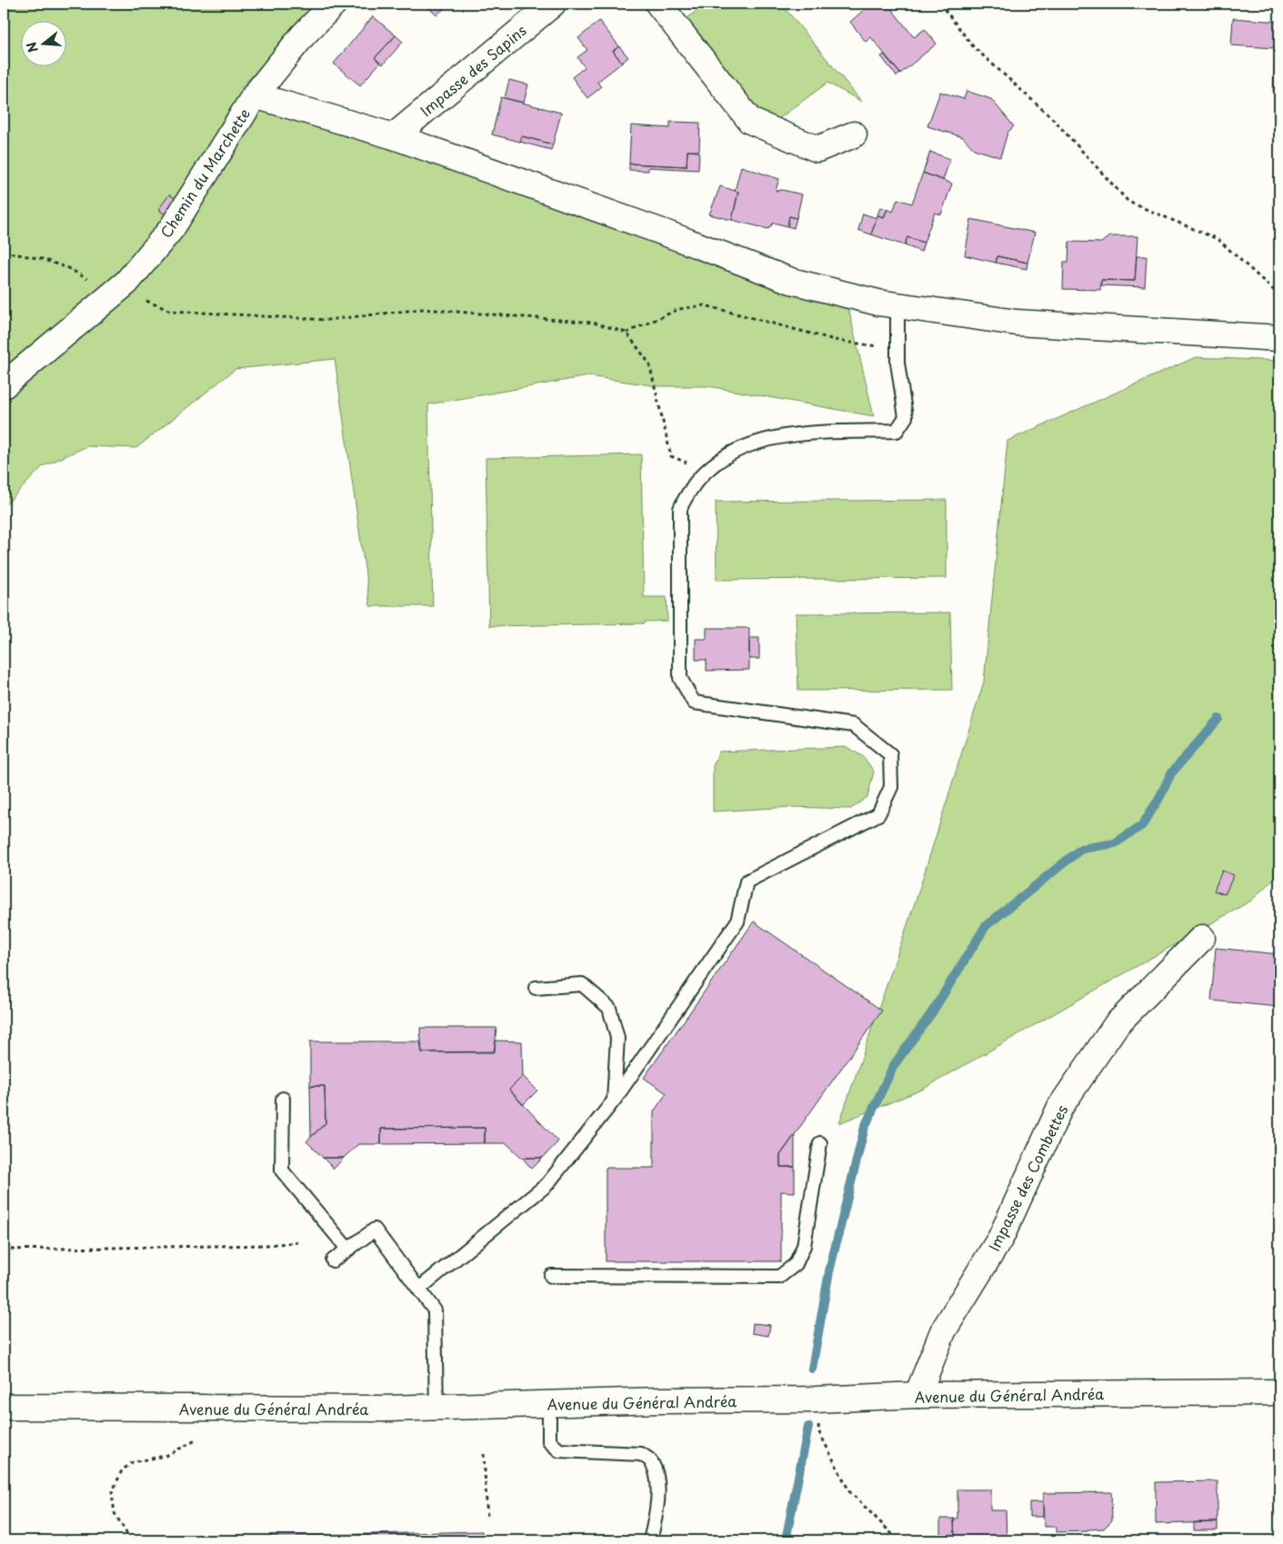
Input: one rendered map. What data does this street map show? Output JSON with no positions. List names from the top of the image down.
{
  "streets": {
    "street": [
      "Impasse des Sapins",
      "Chemin du Marchette",
      "Impasse des Combettes",
      "Avenue du Général Andréa"
    ]
  },
  "crossings": [
    ["Impasse des Combettes", "Avenue du Général Andréa"]
  ],
  "north": "left"
}
